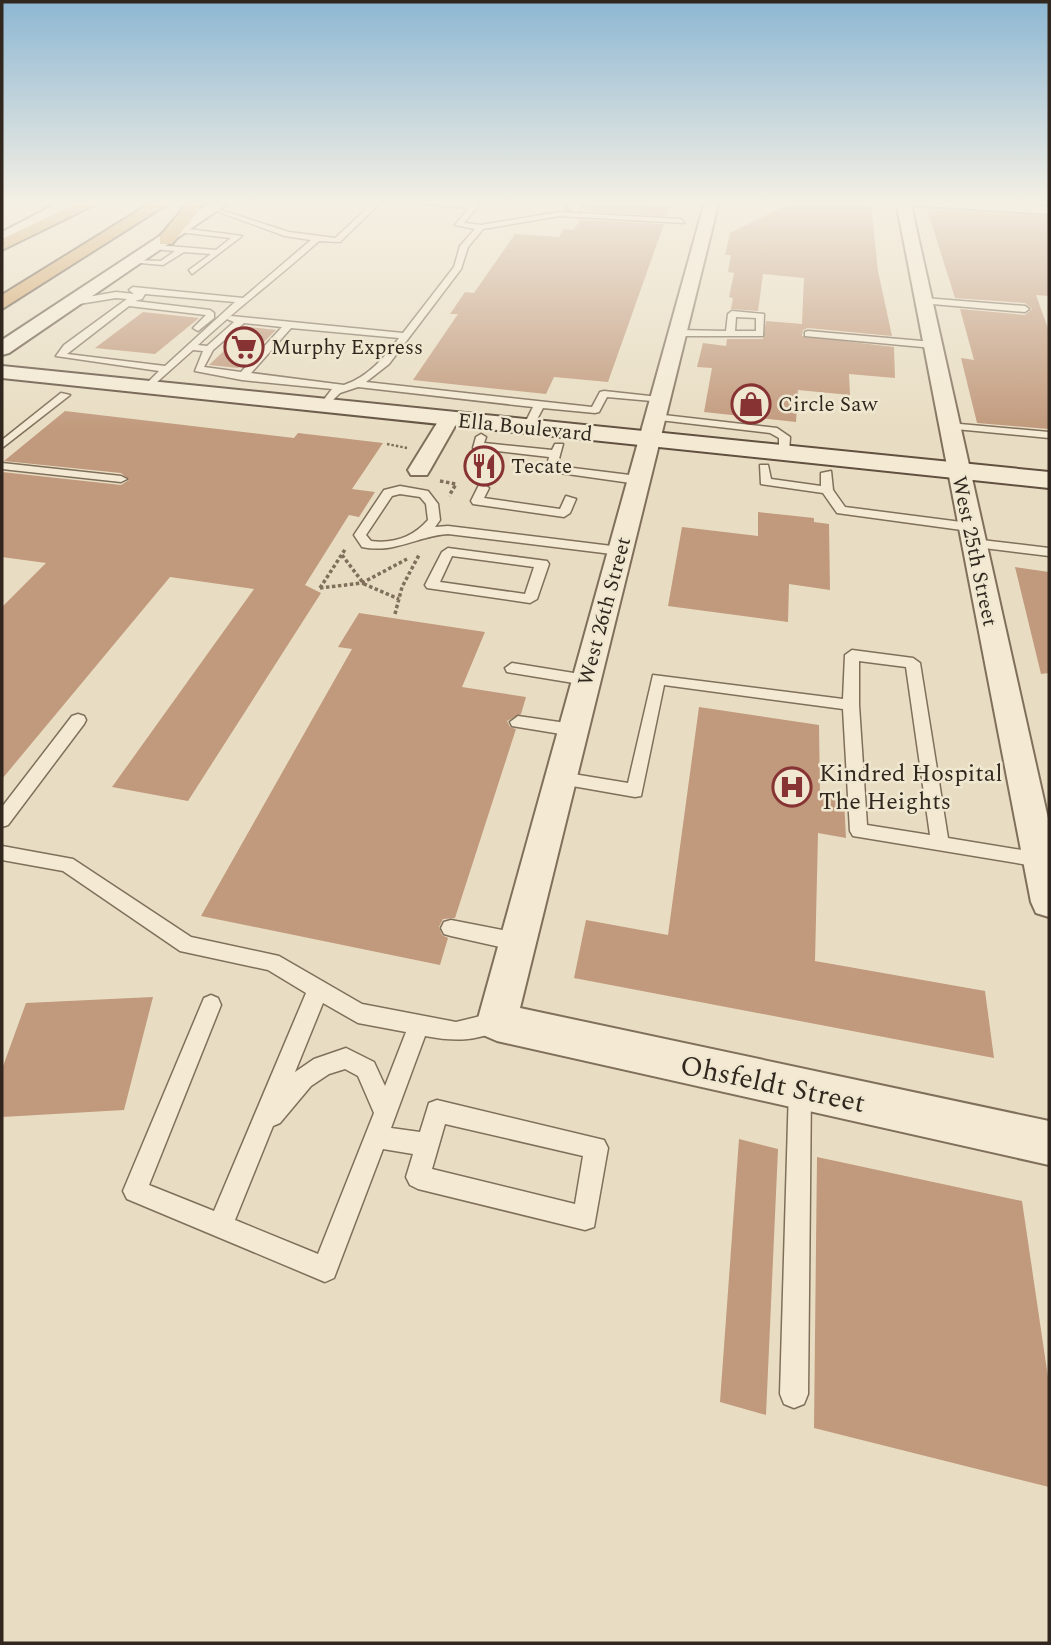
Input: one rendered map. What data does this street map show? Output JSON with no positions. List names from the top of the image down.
{
  "streets": {
    "main road": ["Ella Boulevard"],
    "street": ["West 25th Street", "West 26th Street", "Ohsfeldt Street"]
  },
  "crossings": [
    ["Ella Boulevard", "West 25th Street"],
    ["Ella Boulevard", "West 26th Street"],
    ["West 26th Street", "Ohsfeldt Street"]
  ],
  "places": {
    "supermarket": ["Murphy Express"],
    "shop": ["Circle Saw"],
    "restaurant": ["Tecate"],
    "hospital": ["Kindred Hospital The Heights"]
  }
}
